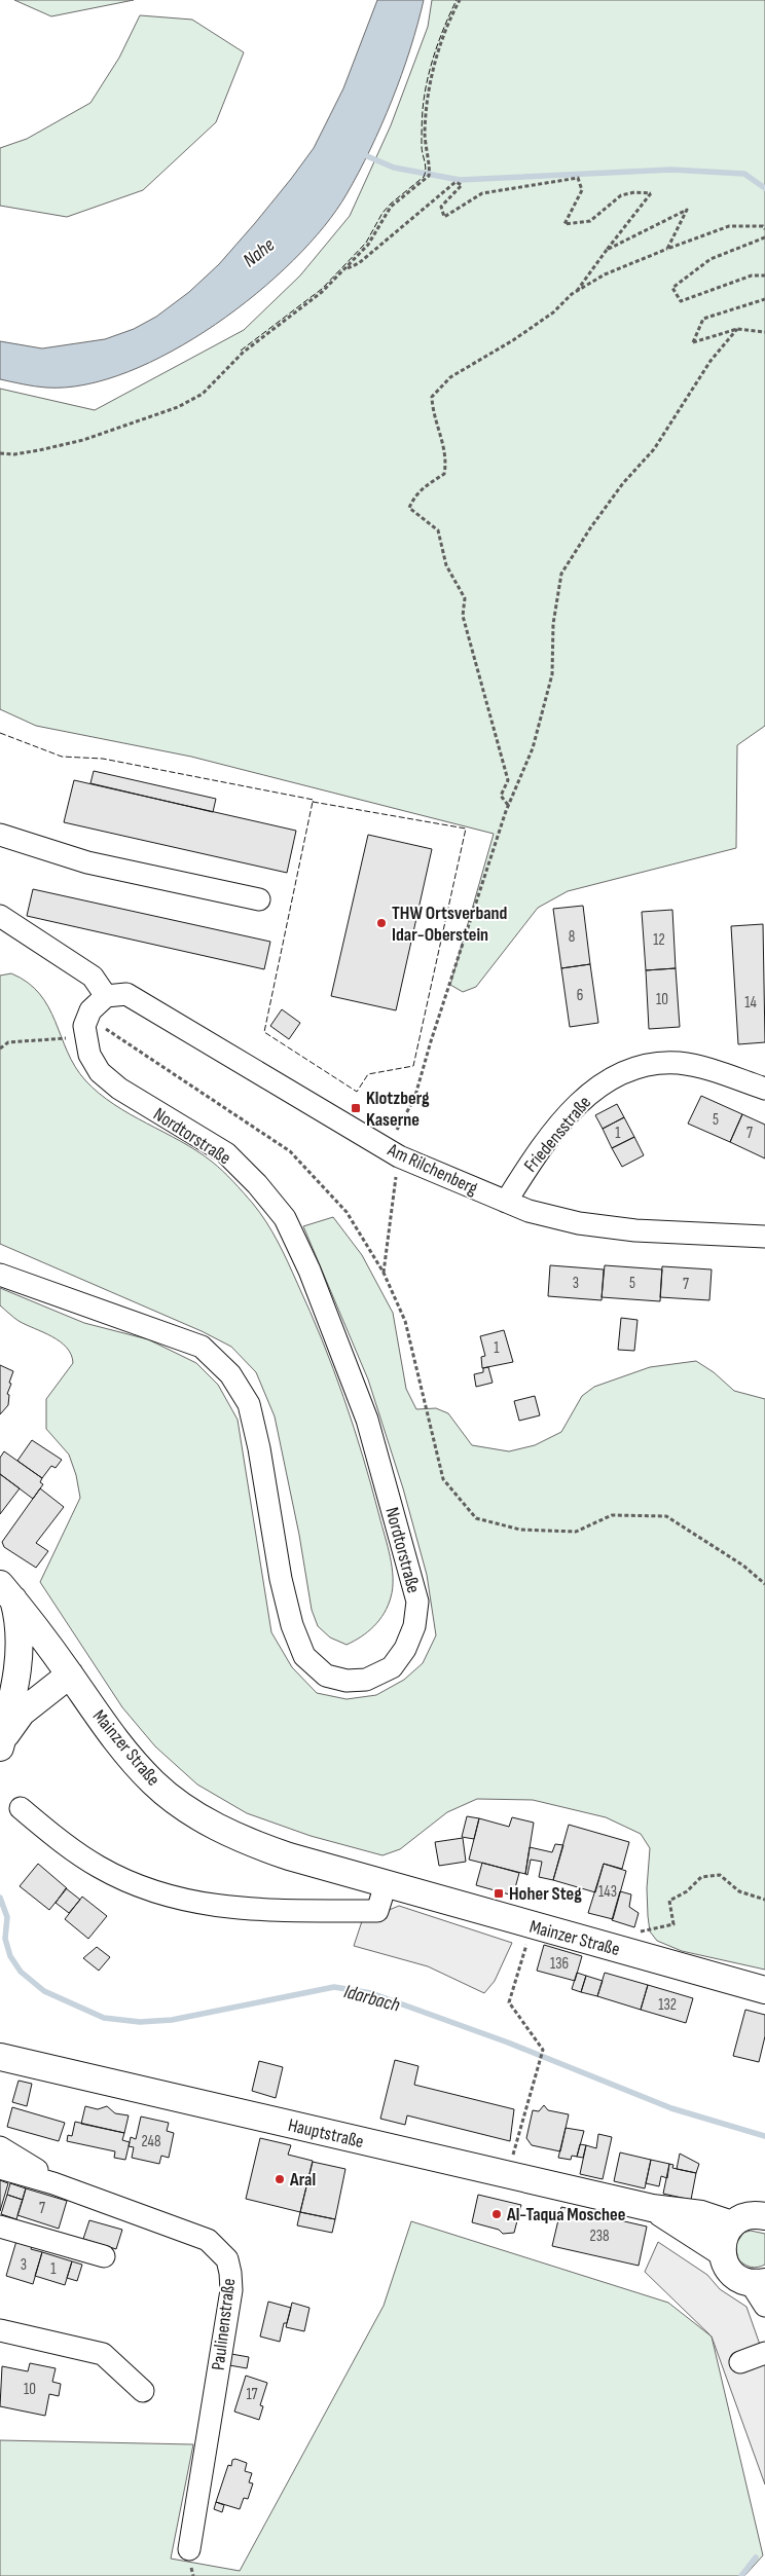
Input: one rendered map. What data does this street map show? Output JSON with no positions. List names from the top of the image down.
{
  "streets": {
    "main road": ["Mainzer Straße", "Hauptstraße"],
    "street": [
      "Friedensstraße",
      "Nordtorstraße",
      "Am Rilchenberg",
      "Paulinenstraße"
    ]
  },
  "crossings": [
    ["Friedensstraße", "Am Rilchenberg"]
  ],
  "water": ["Nahe", "Idarbach"],
  "places": {
    "other": ["THW Ortsverband Idar-Oberstein", "Aral", "Al-Taqua Moschee"],
    "transit": ["Klotzberg Kaserne", "Hoher Steg"]
  },
  "house_numbers": [
    "8",
    "12",
    "6",
    "10",
    "14",
    "5",
    "1",
    "7",
    "3",
    "5",
    "7",
    "1",
    "143",
    "136",
    "132",
    "248",
    "7",
    "238",
    "3",
    "1",
    "10",
    "17"
  ]
}
